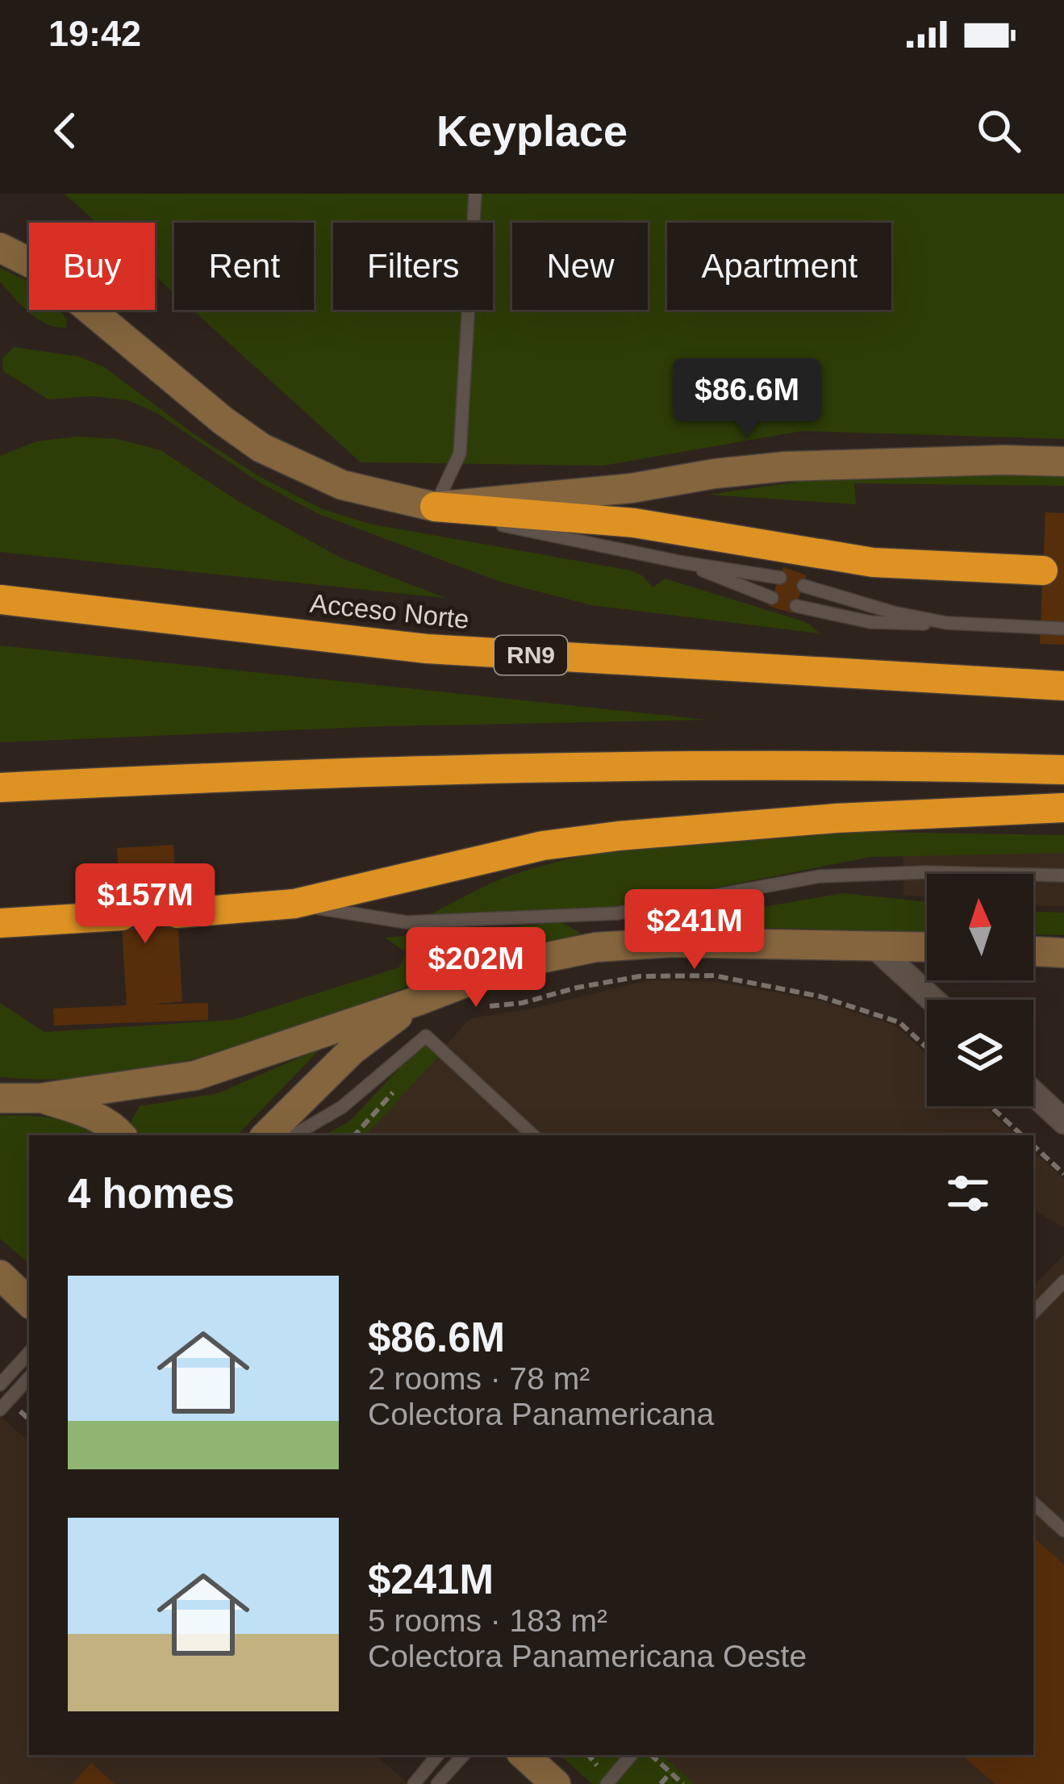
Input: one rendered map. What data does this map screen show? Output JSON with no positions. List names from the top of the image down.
{
  "streets": {
    "highway": ["Acceso Norte", "RN9"]
  },
  "north": "top",
  "page": {
    "status": "19:42",
    "header": "Keyplace",
    "chip": [
      "Buy",
      "Rent",
      "Filters",
      "New",
      "Apartment"
    ],
    "price": [
      "$86.6M",
      "$157M",
      "$241M",
      "$202M"
    ],
    "heading": "4 homes",
    "list": [
      {
        "name": "$86.6M",
        "note": "2 rooms · 78 m² · Colectora Panamericana"
      },
      {
        "name": "$241M",
        "note": "5 rooms · 183 m² · Colectora Panamericana Oeste"
      }
    ]
  }
}
